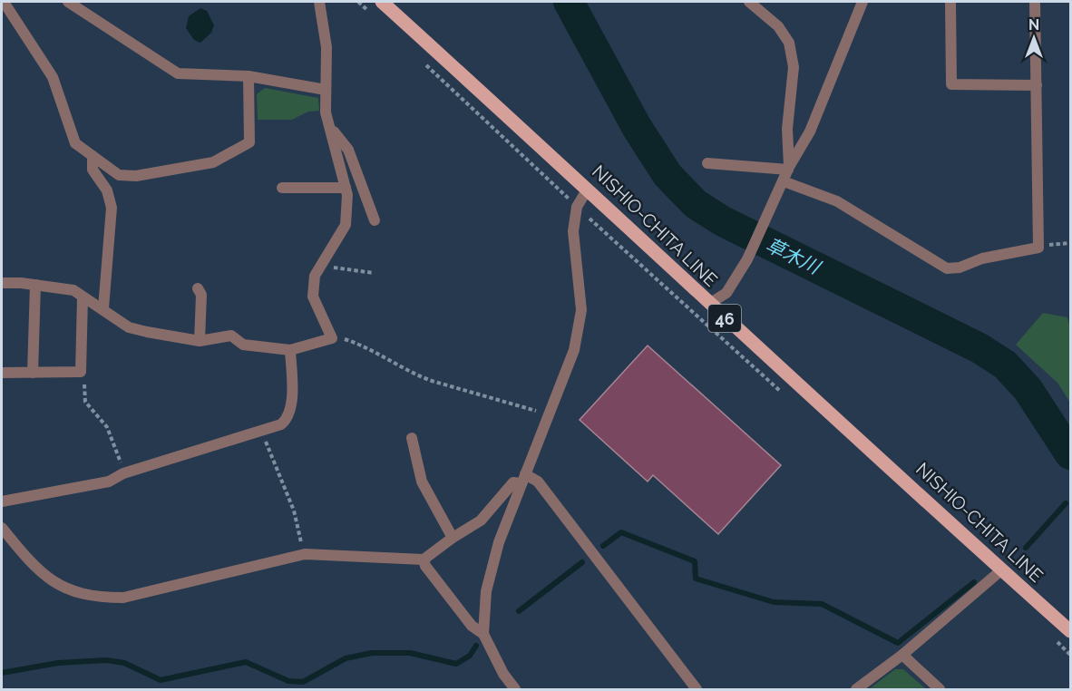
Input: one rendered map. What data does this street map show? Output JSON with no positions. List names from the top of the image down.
{
  "streets": {
    "main road": ["NISHIO-CHITA LINE", "46"]
  },
  "water": ["草木川"],
  "north": "top"
}
